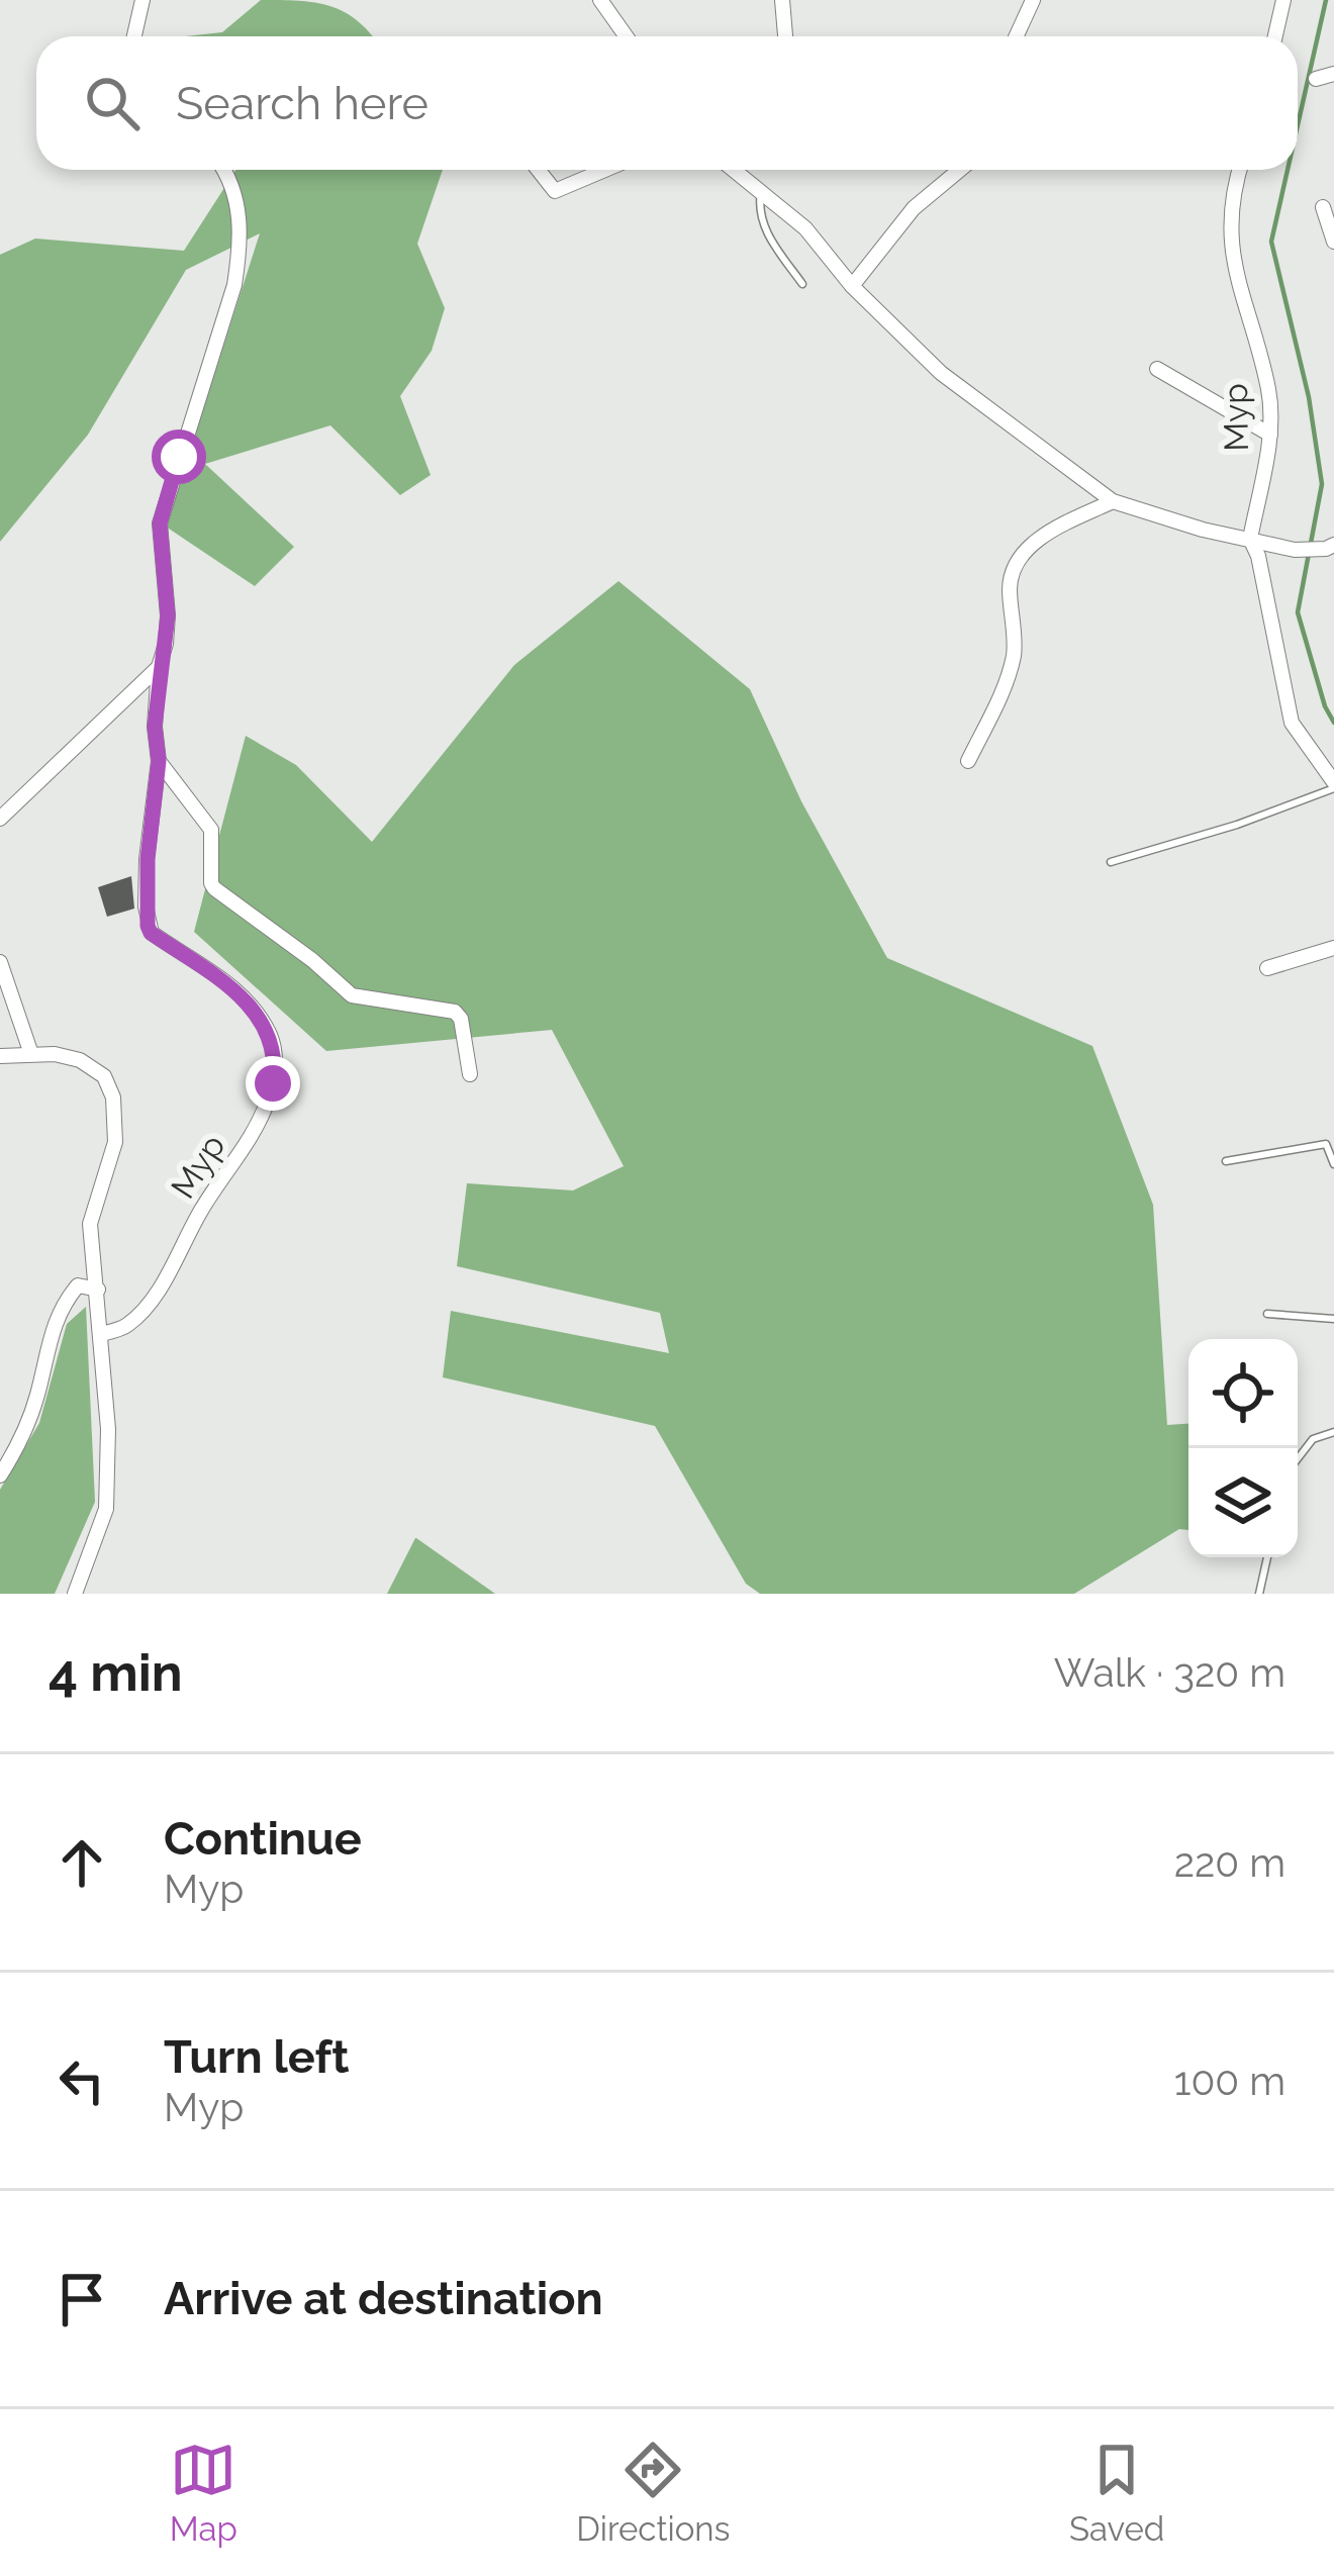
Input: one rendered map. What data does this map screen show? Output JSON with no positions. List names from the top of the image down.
{
  "streets": {
    "street": ["Мур"]
  },
  "page": {
    "search": "Search here",
    "heading": ["4 min", "Walk · 320 m"],
    "list": [
      ["Continue", "Мур", "220 m"],
      ["Turn left", "Мур", "100 m"],
      "Arrive at destination"
    ],
    "nav": ["Map", "Directions", "Saved"]
  }
}
